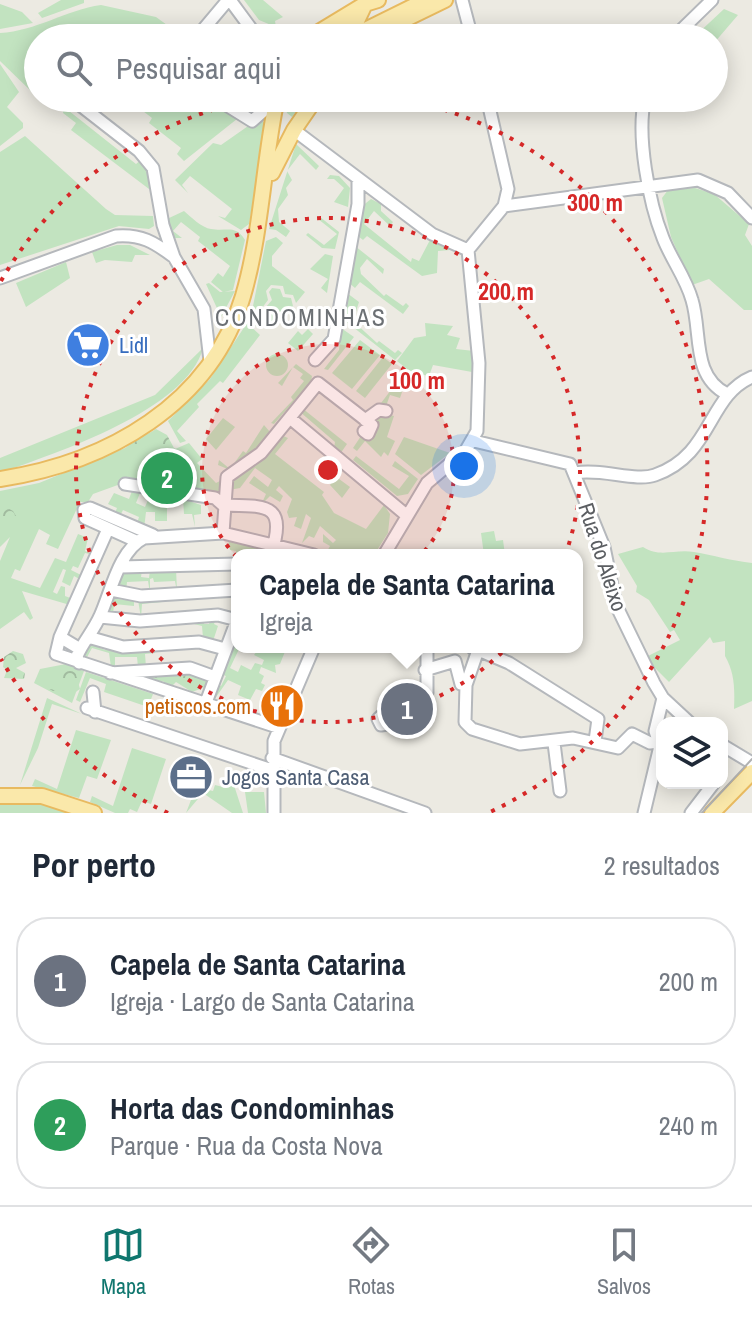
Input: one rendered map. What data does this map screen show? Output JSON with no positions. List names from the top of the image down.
{
  "streets": {
    "street": ["Rua do Aleixo"]
  },
  "districts": ["CONDOMINHAS"],
  "places": {
    "supermarket": ["Lidl"],
    "restaurant": ["petiscos.com"],
    "office": ["Jogos Santa Casa"]
  },
  "page": {
    "search": "Pesquisar aqui",
    "pins": ["2", "1"],
    "popup": ["Capela de Santa Catarina", "Igreja"],
    "heading": ["Por perto", "2 resultados"],
    "list": [
      {
        "mark": "1",
        "name": "Capela de Santa Catarina",
        "note": "Igreja · Largo de Santa Catarina",
        "value": "200 m"
      },
      {
        "mark": "2",
        "name": "Horta das Condominhas",
        "note": "Parque · Rua da Costa Nova",
        "value": "240 m"
      }
    ],
    "nav": ["Mapa", "Rotas", "Salvos"]
  },
  "rings": ["300 m", "200 m", "100 m"]
}
